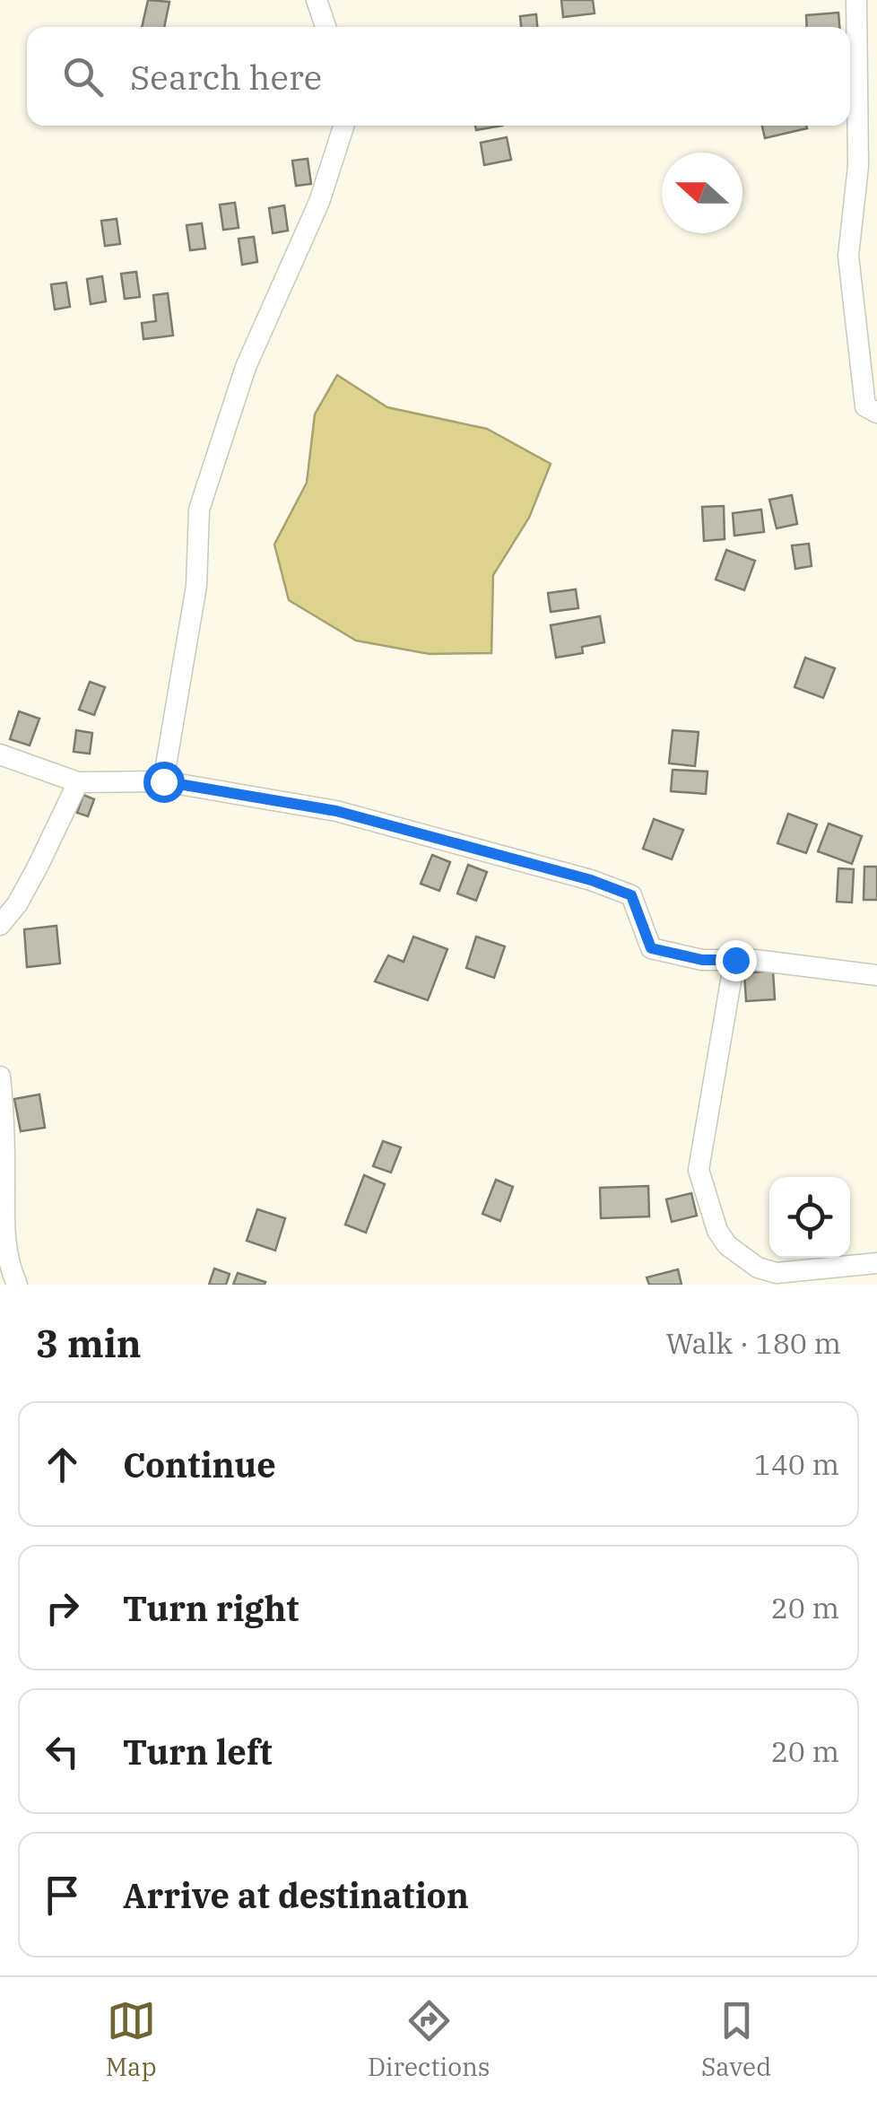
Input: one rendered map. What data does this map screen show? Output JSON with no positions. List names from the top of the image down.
{
  "north": "left",
  "page": {
    "search": "Search here",
    "heading": ["3 min", "Walk · 180 m"],
    "list": [
      ["Continue", "140 m"],
      ["Turn right", "20 m"],
      ["Turn left", "20 m"],
      "Arrive at destination"
    ],
    "nav": ["Map", "Directions", "Saved"]
  }
}
